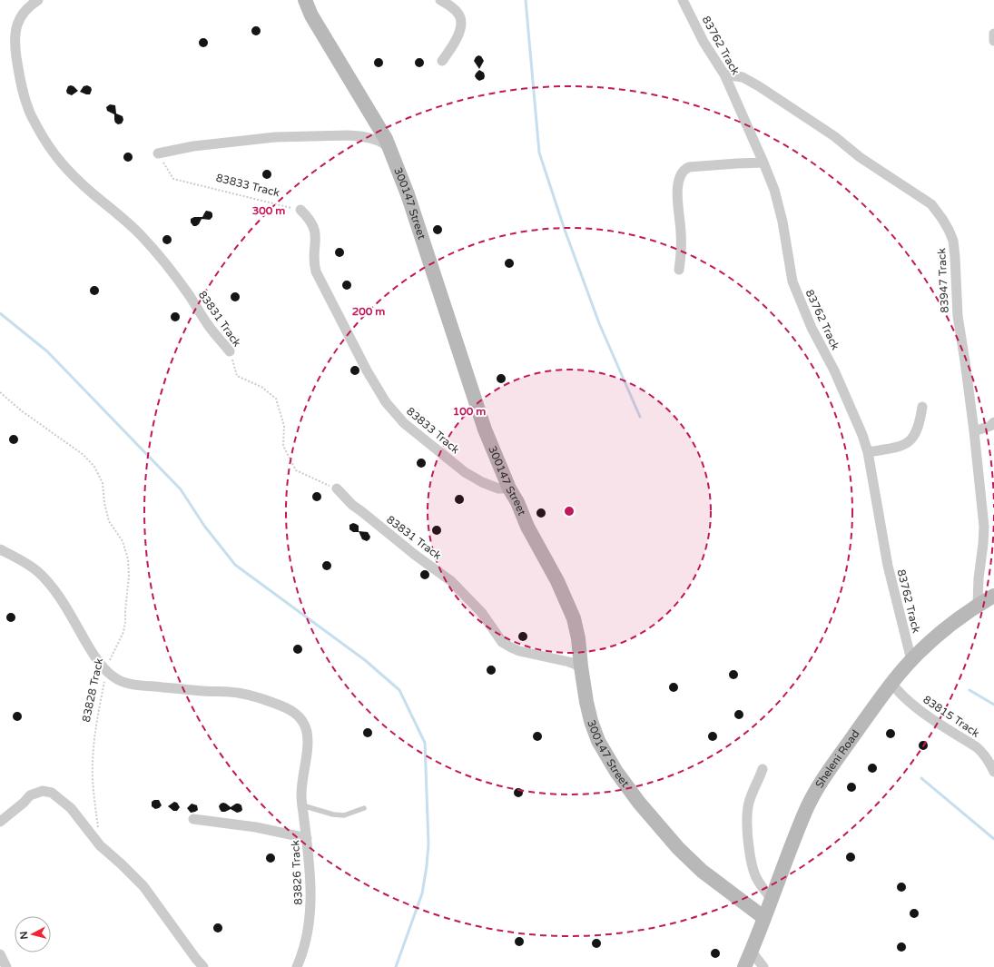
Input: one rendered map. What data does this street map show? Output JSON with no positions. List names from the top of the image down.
{
  "streets": {
    "street": [
      "83762 Track",
      "83833 Track",
      "300147 Street",
      "83947 Track",
      "83831 Track",
      "83815 Track",
      "Sheleni Road",
      "83826 Track"
    ],
    "path": ["83828 Track"]
  },
  "crossings": [
    ["83762 Track", "83947 Track"],
    ["83762 Track", "Sheleni Road"],
    ["83833 Track", "300147 Street"],
    ["300147 Street", "83831 Track"],
    ["300147 Street", "Sheleni Road"],
    ["83947 Track", "Sheleni Road"],
    ["83828 Track", "83826 Track"],
    ["83815 Track", "Sheleni Road"]
  ],
  "north": "left",
  "rings": ["300 m", "200 m", "100 m"]
}
